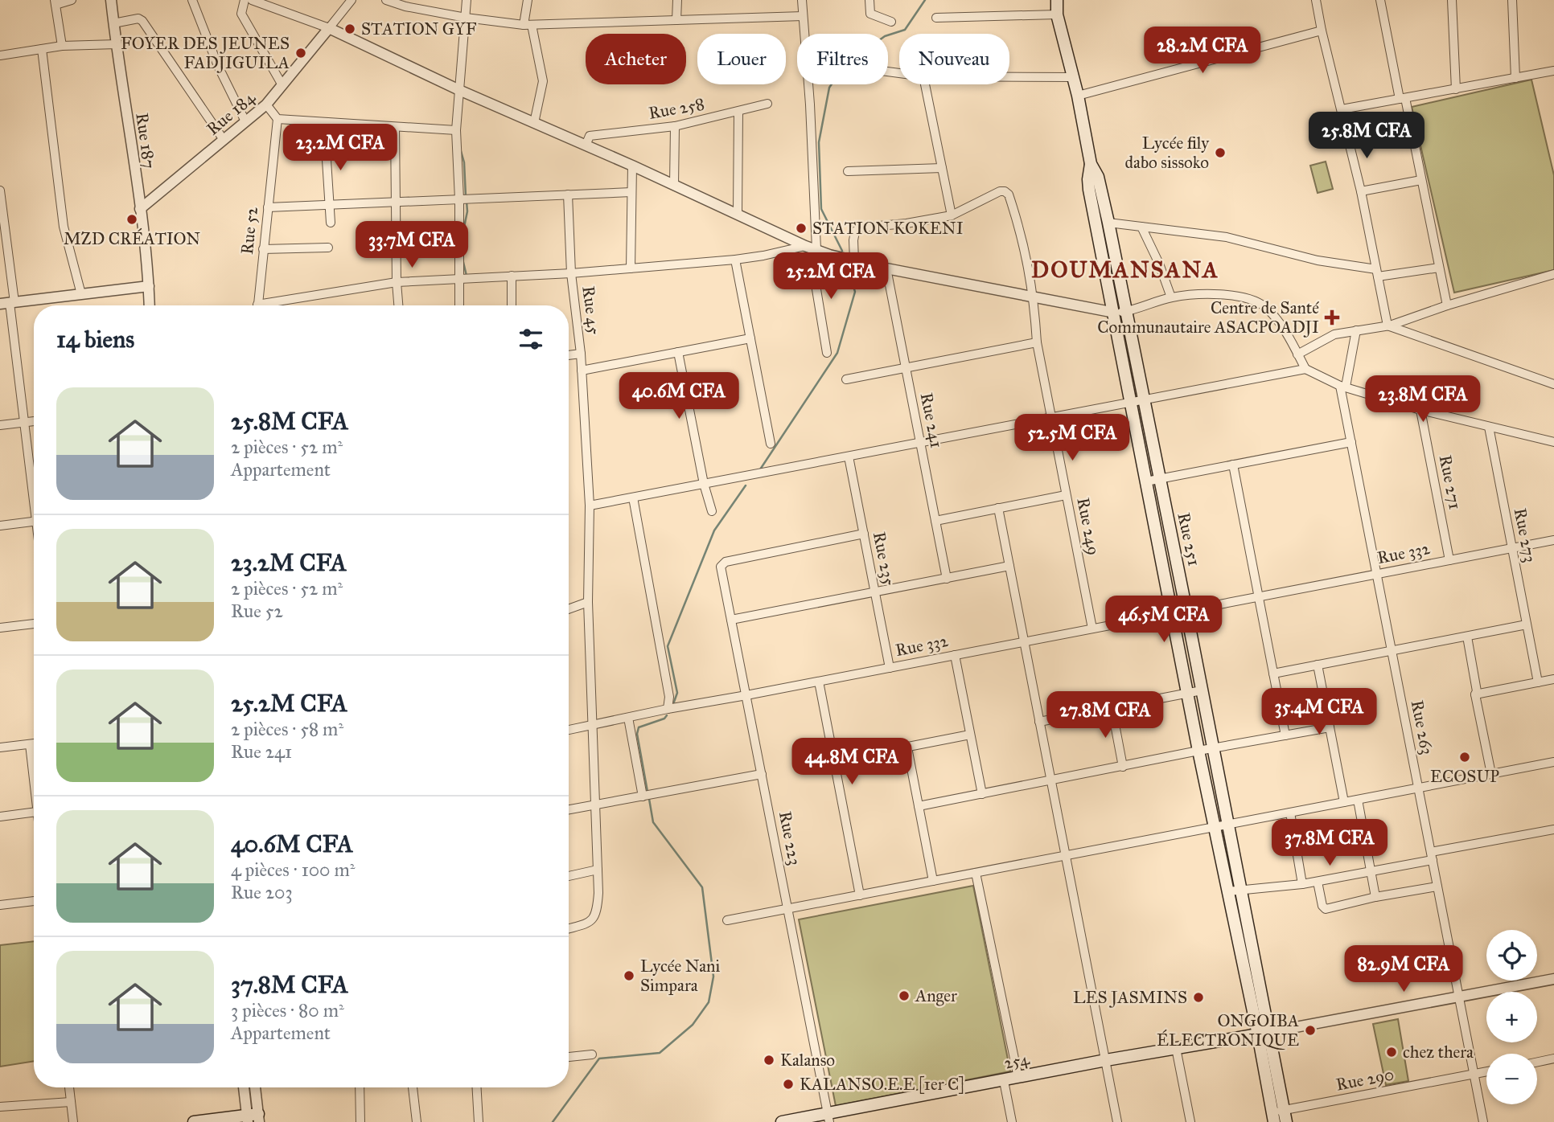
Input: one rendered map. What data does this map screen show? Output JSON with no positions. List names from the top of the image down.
{
  "streets": {
    "main road": ["Rue 251", "254"],
    "street": [
      "Rue 258",
      "Rue 184",
      "Rue 187",
      "Rue 52",
      "Rue 45",
      "Rue 241",
      "Rue 271",
      "Rue 249",
      "Rue 273",
      "Rue 332",
      "Rue 235",
      "Rue 263",
      "Rue 223",
      "Rue 290"
    ]
  },
  "crossings": [
    ["Rue 184", "Rue 187"],
    ["Rue 45", "Rue 332"],
    ["Rue 271", "Rue 332"],
    ["Rue 249", "Rue 332"],
    ["Rue 273", "Rue 332"],
    ["Rue 251", "Rue 332"],
    ["Rue 251", "254"],
    ["Rue 251", "Rue 290"],
    ["Rue 332", "Rue 235"],
    ["Rue 332", "Rue 263"],
    ["Rue 332", "Rue 223"],
    ["Rue 235", "Rue 223"],
    ["Rue 263", "Rue 290"],
    ["Rue 223", "254"]
  ],
  "districts": ["DOUMANSANA"],
  "places": {
    "other": [
      "STATION GYF",
      "FOYER DES JEUNES FADJIGUILA",
      "Lycée fily dabo sissoko",
      "MZD CRÉATION",
      "STATION KOKENI",
      "ECOSUP",
      "Lycée Nani Simpara",
      "Anger",
      "LES JASMINS",
      "ONGOIBA ÉLECTRONIQUE",
      "chez thera",
      "Kalanso",
      "KALANSO.E.E [1er C]"
    ],
    "health": ["Centre de Santé Communautaire ASACPOADJI"]
  },
  "page": {
    "price": [
      "28.2M CFA",
      "25.8M CFA",
      "23.2M CFA",
      "33.7M CFA",
      "25.2M CFA",
      "40.6M CFA",
      "23.8M CFA",
      "52.5M CFA",
      "46.5M CFA",
      "35.4M CFA",
      "27.8M CFA",
      "44.8M CFA",
      "37.8M CFA",
      "82.9M CFA"
    ],
    "chip": [
      "Acheter",
      "Louer",
      "Filtres",
      "Nouveau"
    ],
    "heading": "14 biens",
    "list": [
      {
        "name": "25.8M CFA",
        "note": "2 pièces · 52 m² · Appartement"
      },
      {
        "name": "23.2M CFA",
        "note": "2 pièces · 52 m² · Rue 52"
      },
      {
        "name": "25.2M CFA",
        "note": "2 pièces · 58 m² · Rue 241"
      },
      {
        "name": "40.6M CFA",
        "note": "4 pièces · 100 m² · Rue 203"
      },
      {
        "name": "37.8M CFA",
        "note": "3 pièces · 80 m² · Appartement"
      }
    ],
    "map_buttons": ["+", "−"]
  }
}
